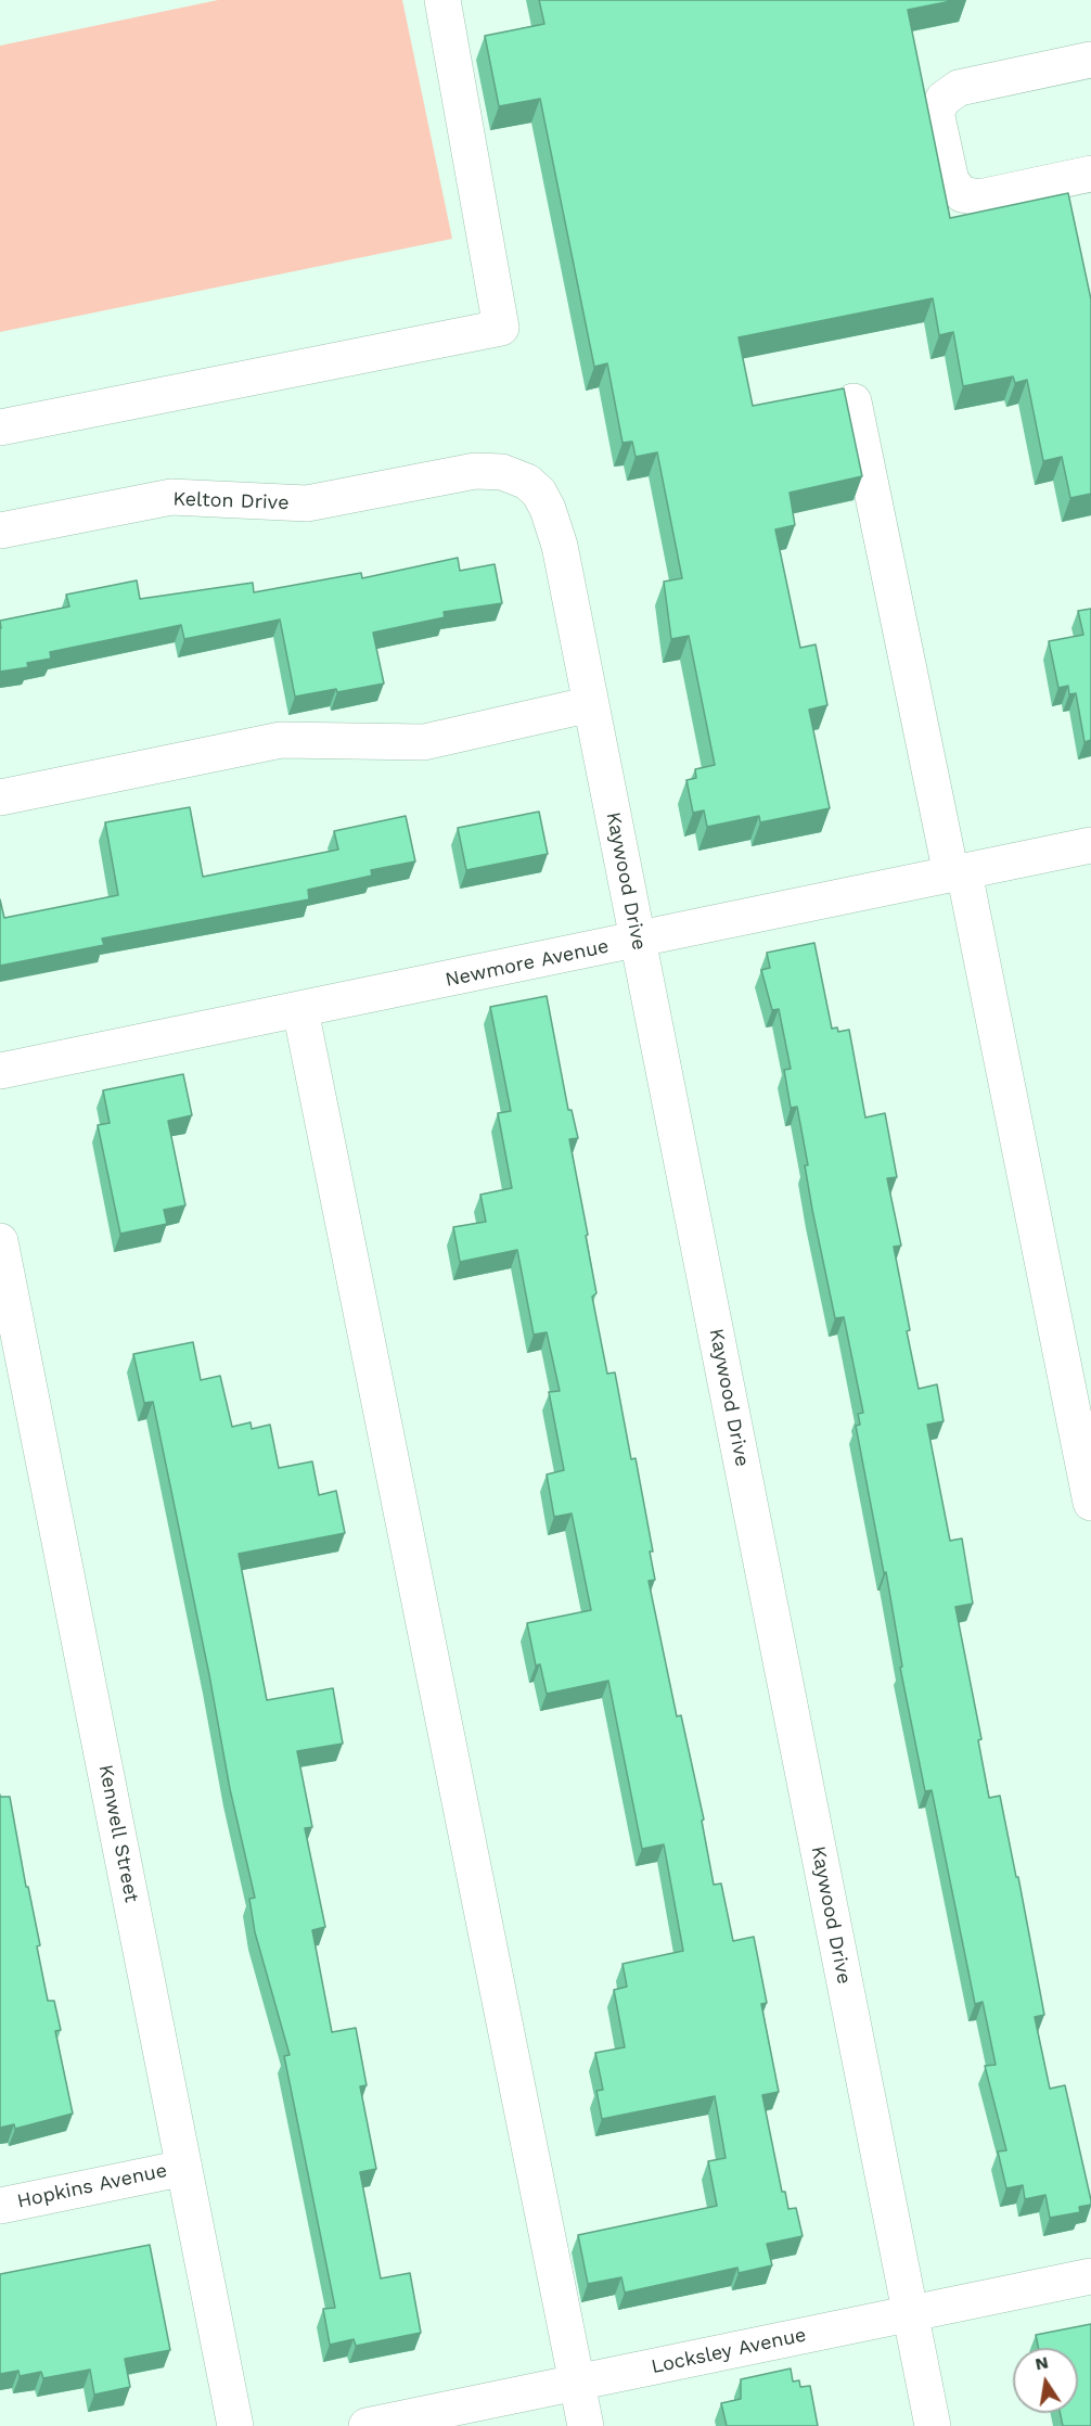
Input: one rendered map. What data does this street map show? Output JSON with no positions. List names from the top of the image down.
{
  "streets": {
    "street": [
      "Kelton Drive",
      "Kaywood Drive",
      "Newmore Avenue",
      "Kenwell Street",
      "Hopkins Avenue",
      "Locksley Avenue"
    ]
  },
  "crossings": [
    ["Kelton Drive", "Kaywood Drive"],
    ["Kaywood Drive", "Newmore Avenue"],
    ["Kaywood Drive", "Locksley Avenue"],
    ["Kenwell Street", "Hopkins Avenue"]
  ],
  "north": "top"
}
